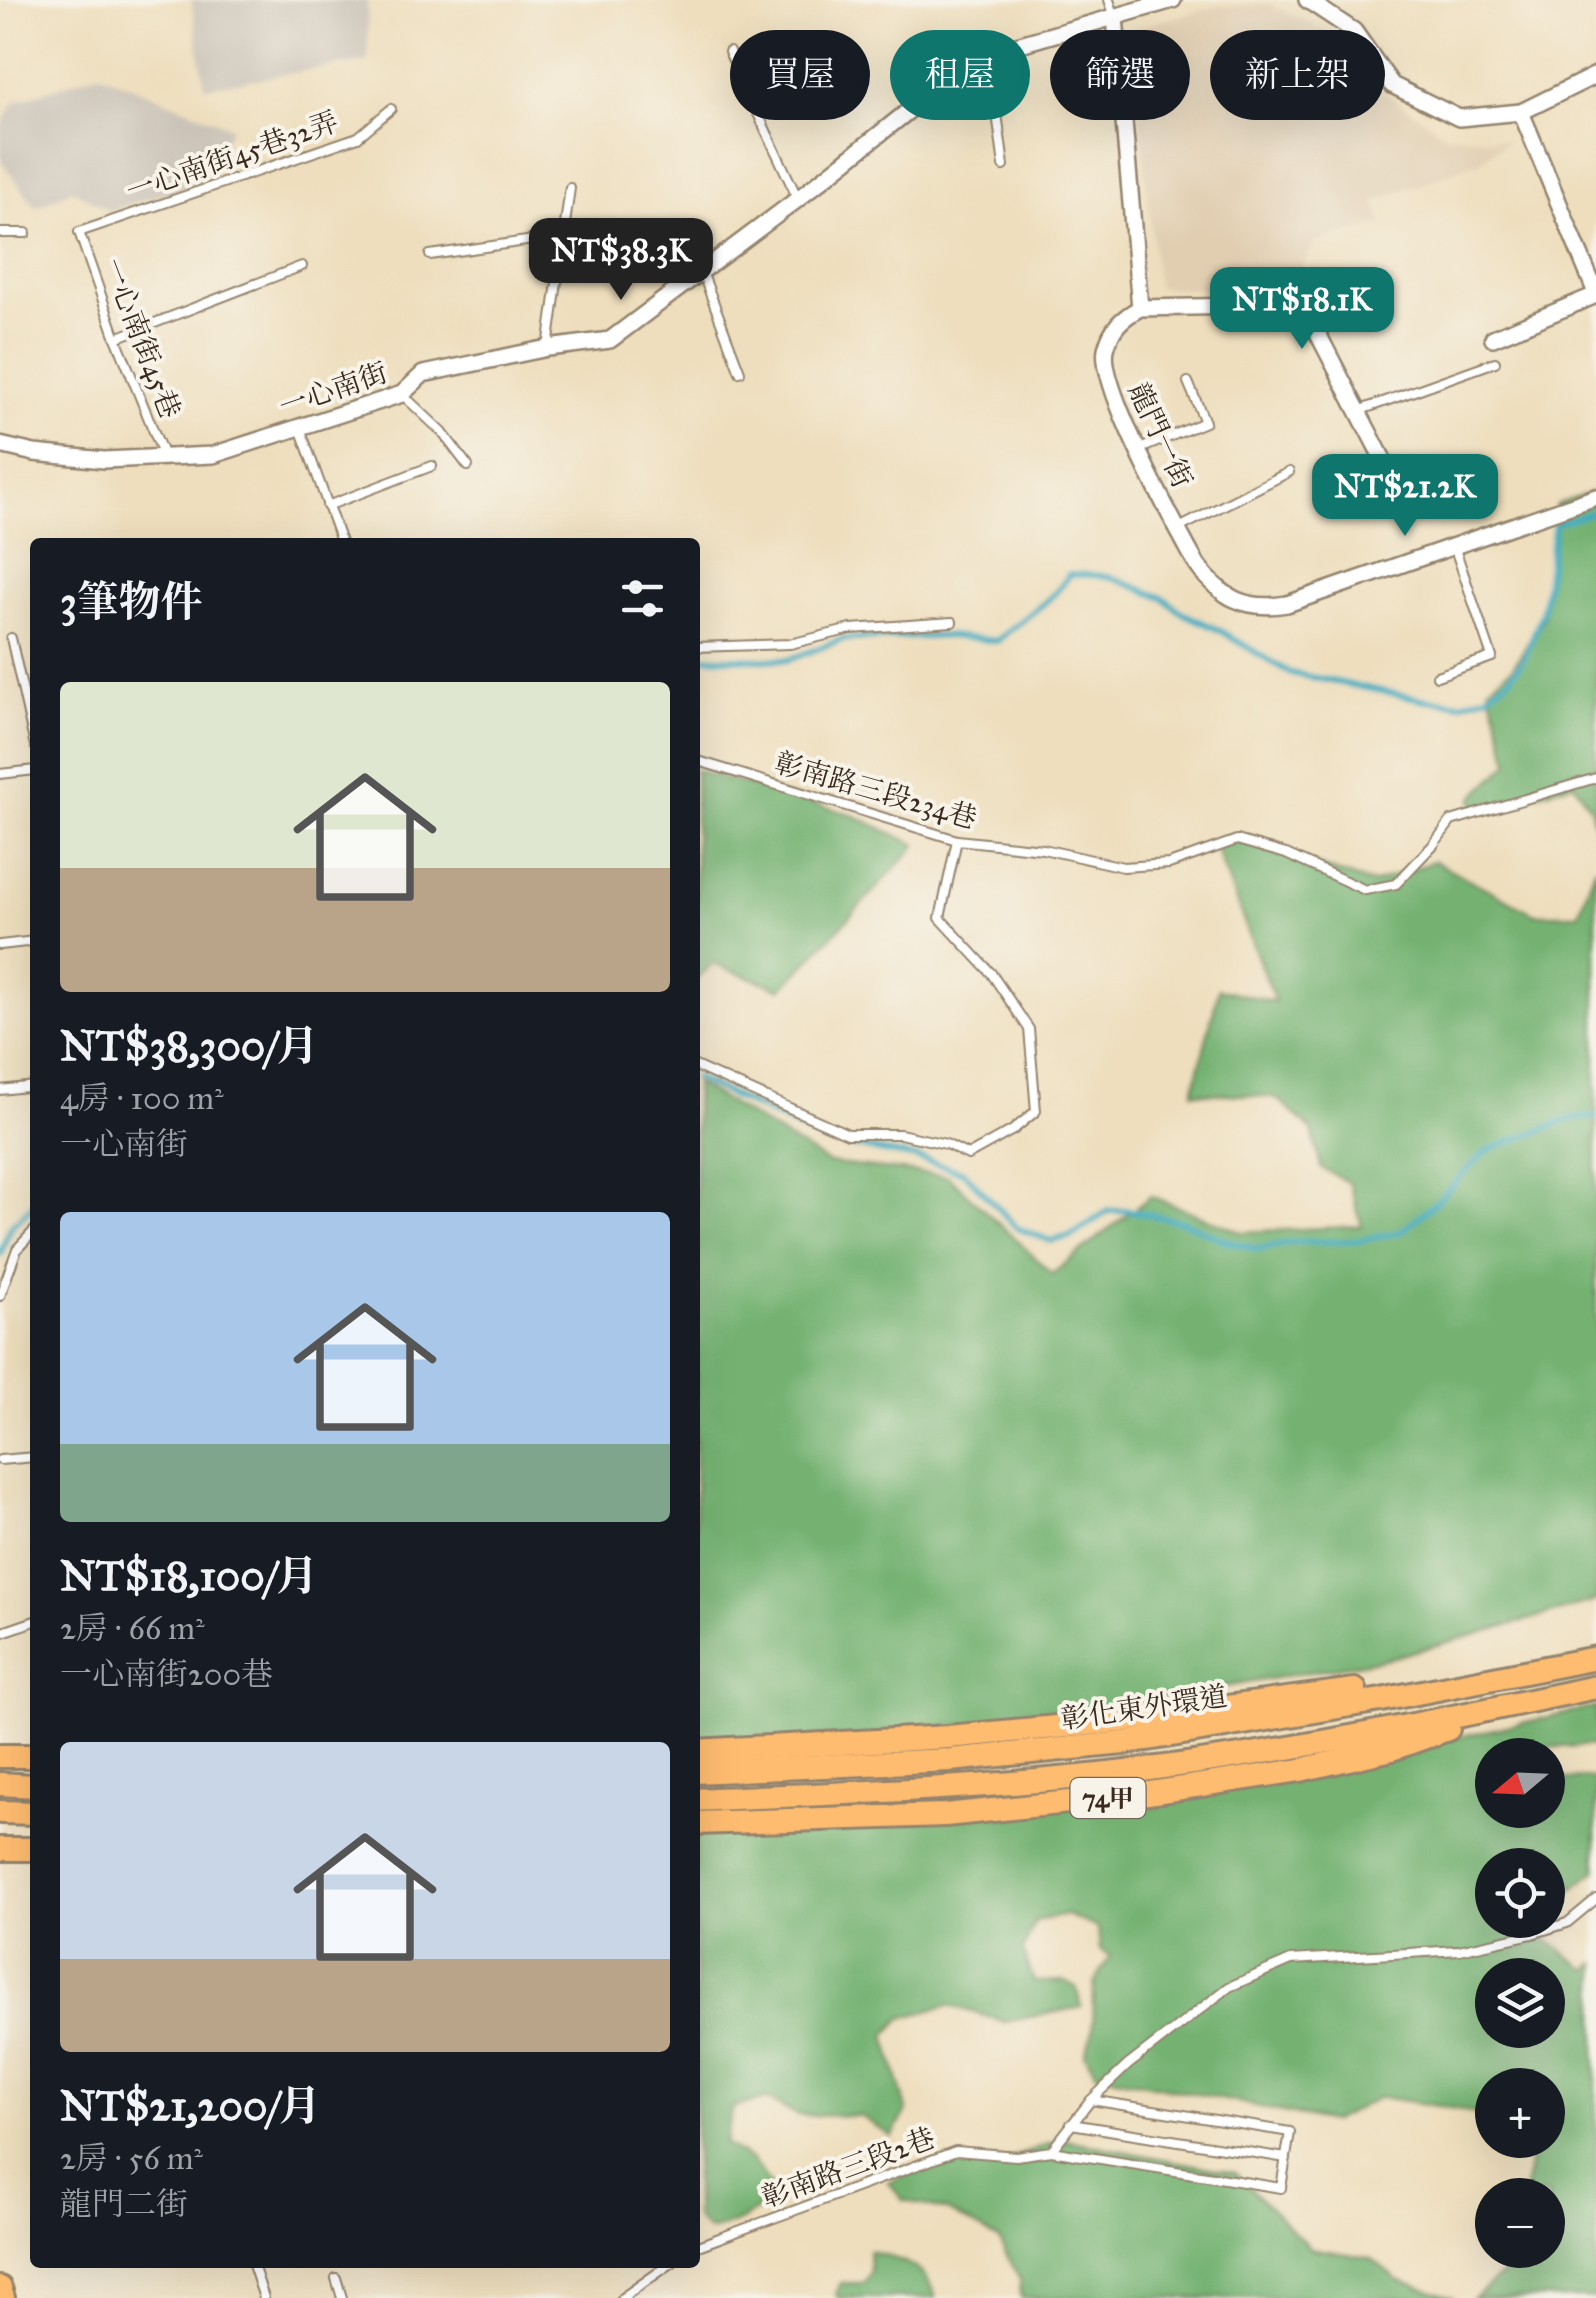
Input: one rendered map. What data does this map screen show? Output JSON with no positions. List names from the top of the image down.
{
  "streets": {
    "main road": ["彰化東外環道", "74甲"],
    "street": ["一心南街", "龍門一街"],
    "lane": [
      "一心南街45巷32弄",
      "一心南街45巷",
      "彰南路三段234巷",
      "彰南路三段2巷"
    ]
  },
  "crossings": [
    ["一心南街45巷32弄", "一心南街45巷"],
    ["一心南街45巷", "一心南街"],
    ["彰化東外環道", "74甲"]
  ],
  "north": "left",
  "page": {
    "chip": [
      "買屋",
      "租屋",
      "篩選",
      "新上架"
    ],
    "price": ["NT$38.3K", "NT$18.1K", "NT$21.2K"],
    "heading": "3筆物件",
    "list": [
      {
        "name": "NT$38,300/月",
        "note": "4房 · 100 m² · 一心南街"
      },
      {
        "name": "NT$18,100/月",
        "note": "2房 · 66 m² · 一心南街200巷"
      },
      {
        "name": "NT$21,200/月",
        "note": "2房 · 56 m² · 龍門二街"
      }
    ],
    "map_buttons": ["+", "−"]
  }
}
